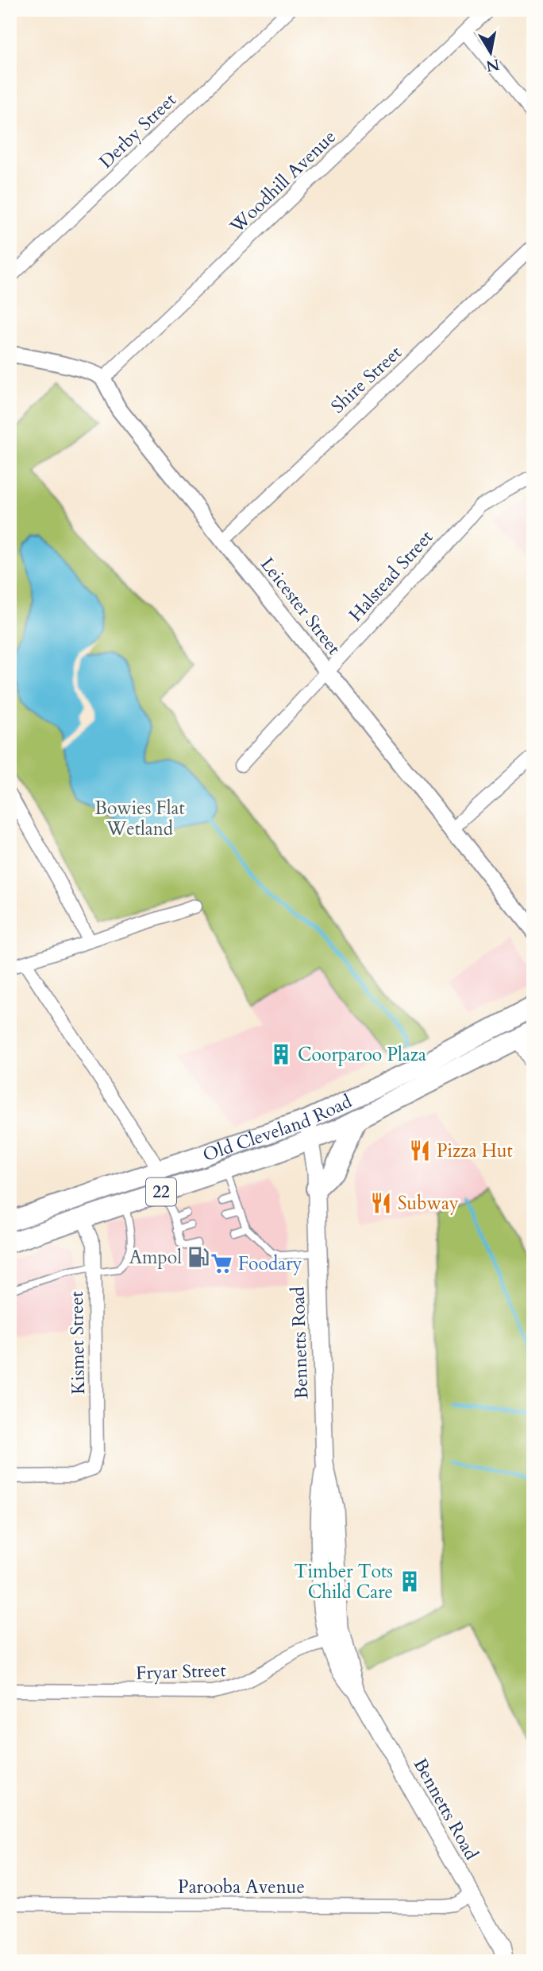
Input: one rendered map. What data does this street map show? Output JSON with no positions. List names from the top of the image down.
{
  "streets": {
    "highway": ["Old Cleveland Road", "22"],
    "main road": ["Bennetts Road"],
    "street": [
      "Derby Street",
      "Woodhill Avenue",
      "Shire Street",
      "Halstead Street",
      "Leicester Street",
      "Kismet Street",
      "Fryar Street",
      "Parooba Avenue"
    ]
  },
  "crossings": [
    ["Woodhill Avenue", "Leicester Street"],
    ["Shire Street", "Leicester Street"],
    ["Halstead Street", "Leicester Street"],
    ["Old Cleveland Road", "Kismet Street"],
    ["Old Cleveland Road", "Bennetts Road"],
    ["Bennetts Road", "Fryar Street"],
    ["Bennetts Road", "Parooba Avenue"]
  ],
  "parks": ["Bowies Flat Wetland"],
  "places": {
    "building": ["Coorparoo Plaza", "Timber Tots Child Care"],
    "restaurant": ["Pizza Hut", "Subway"],
    "fuel station": ["Ampol"],
    "supermarket": ["Foodary"]
  },
  "north": "bottom"
}
